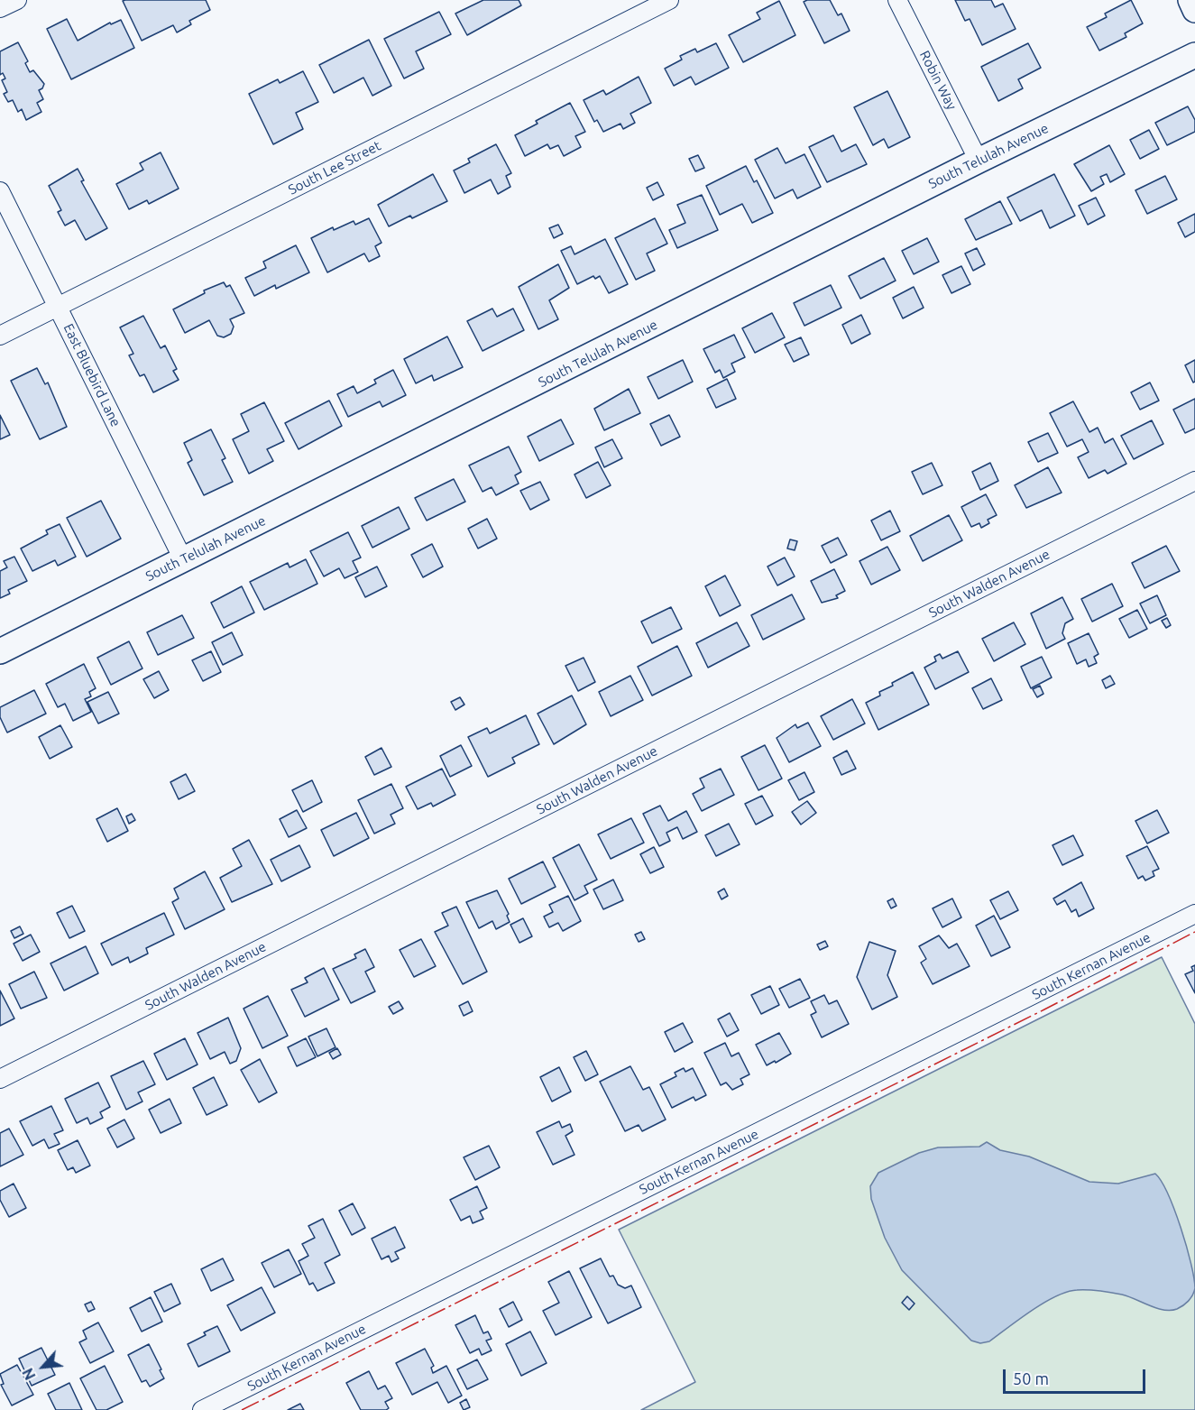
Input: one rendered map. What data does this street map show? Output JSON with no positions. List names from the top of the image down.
{
  "streets": {
    "street": [
      "Robin Way",
      "South Telulah Avenue",
      "South Lee Street",
      "East Bluebird Lane",
      "South Walden Avenue",
      "South Kernan Avenue"
    ]
  },
  "crossings": [
    ["Robin Way", "South Telulah Avenue"],
    ["South Telulah Avenue", "East Bluebird Lane"],
    ["South Lee Street", "East Bluebird Lane"]
  ],
  "scale_bar": "50 m",
  "north": "bottom left"
}
